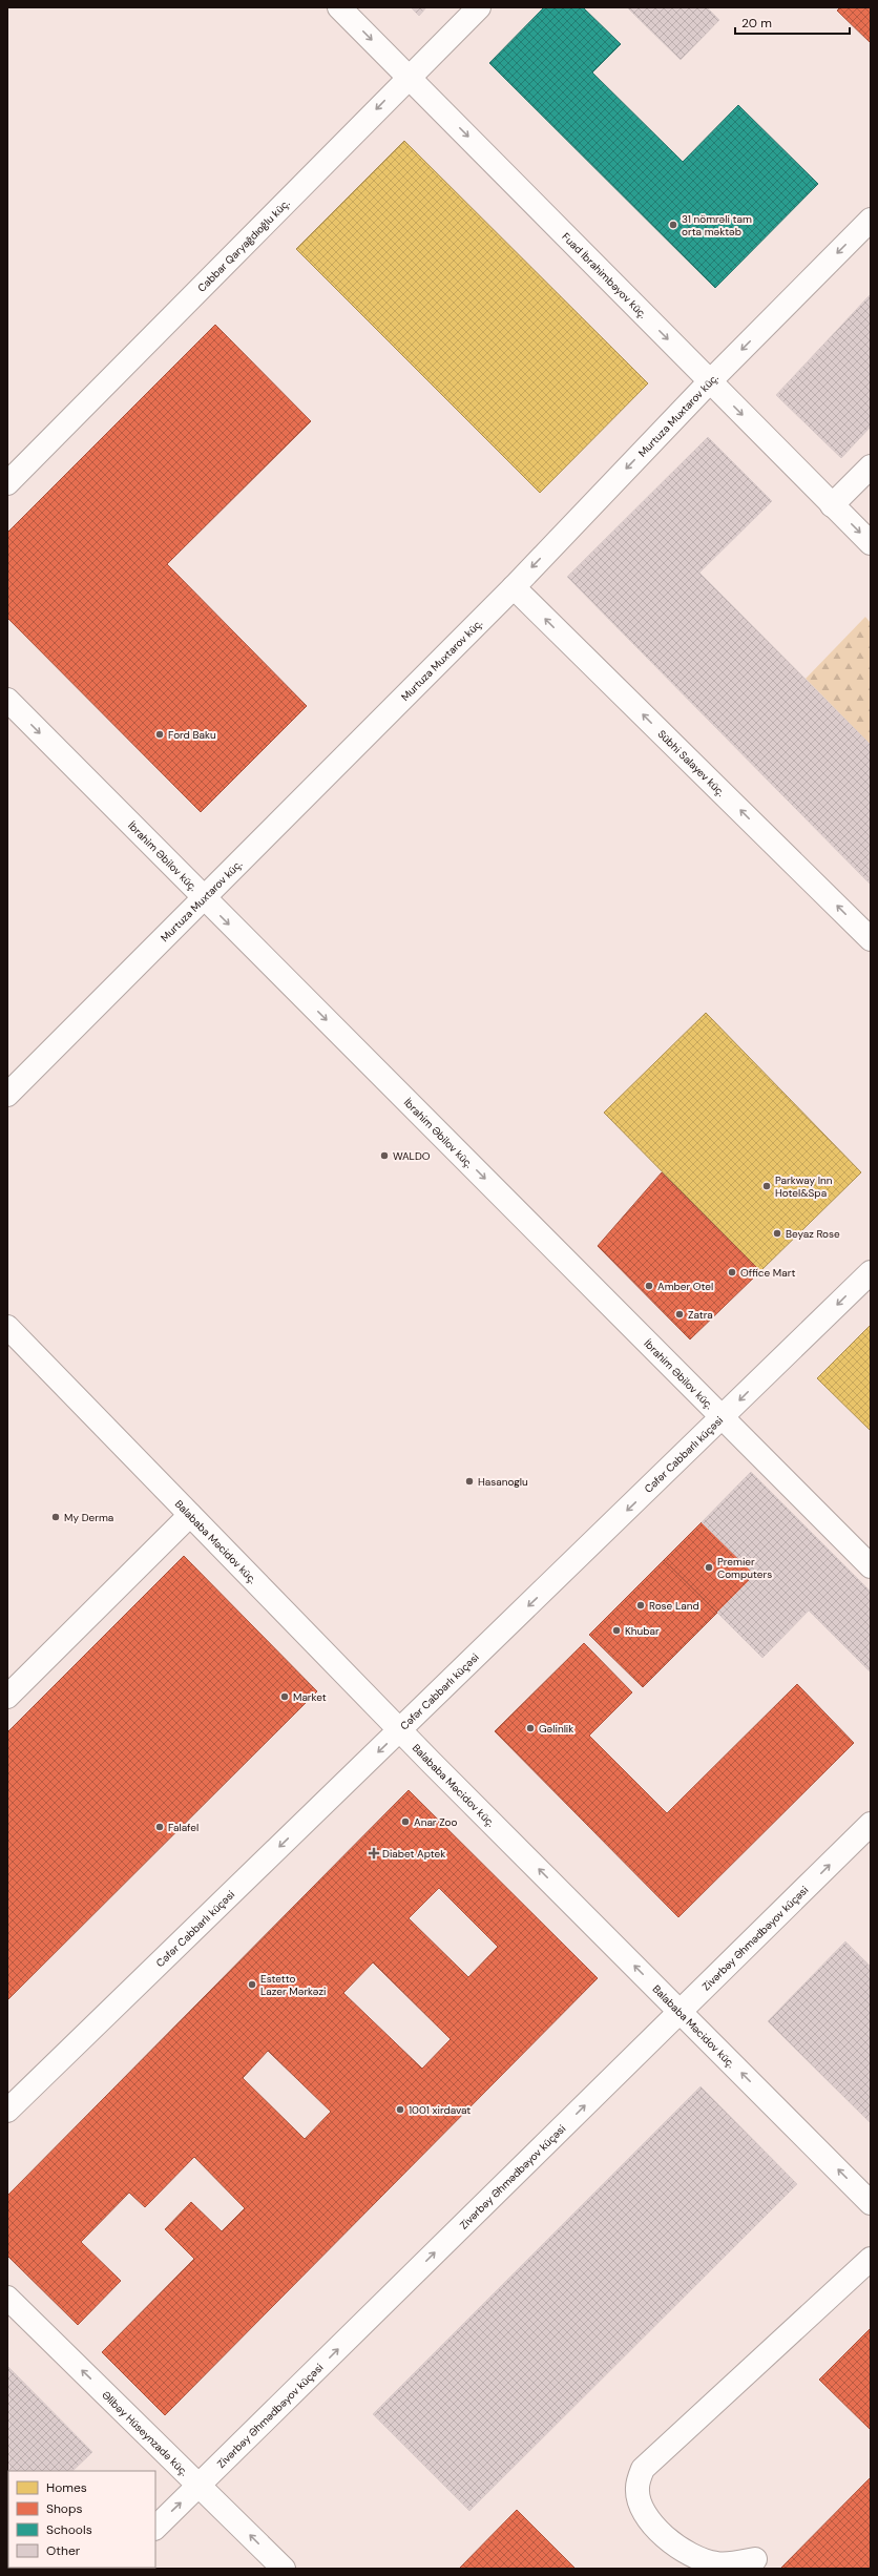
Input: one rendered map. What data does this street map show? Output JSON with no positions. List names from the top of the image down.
{
  "streets": {
    "street": [
      "Cabbar Qaryağdıoğlu küç.",
      "Fuad İbrahimbəyov küç.",
      "Murtuza Muxtarov küç.",
      "Sübhi Salayev küç.",
      "İbrahim Əbilov küç.",
      "Cəfər Cabbarlı küçəsi",
      "Balababa Məcidov küç.",
      "Zivərbəy Əhmədbəyov küçəsi",
      "Əlibəy Hüseynzadə küç."
    ]
  },
  "crossings": [
    ["Cabbar Qaryağdıoğlu küç.", "Fuad İbrahimbəyov küç."],
    ["Fuad İbrahimbəyov küç.", "Murtuza Muxtarov küç."],
    ["Murtuza Muxtarov küç.", "Sübhi Salayev küç."],
    ["Murtuza Muxtarov küç.", "İbrahim Əbilov küç."],
    ["İbrahim Əbilov küç.", "Cəfər Cabbarlı küçəsi"],
    ["Cəfər Cabbarlı küçəsi", "Balababa Məcidov küç."],
    ["Balababa Məcidov küç.", "Zivərbəy Əhmədbəyov küçəsi"],
    ["Zivərbəy Əhmədbəyov küçəsi", "Əlibəy Hüseynzadə küç."]
  ],
  "one_way": [
    "Cabbar Qaryağdıoğlu küç.",
    "Fuad İbrahimbəyov küç.",
    "Murtuza Muxtarov küç.",
    "Sübhi Salayev küç.",
    "İbrahim Əbilov küç.",
    "Cəfər Cabbarlı küçəsi",
    "Balababa Məcidov küç.",
    "Zivərbəy Əhmədbəyov küçəsi",
    "Əlibəy Hüseynzadə küç."
  ],
  "places": {
    "other": [
      "31 nömrəli tam orta məktəb",
      "Ford Baku",
      "WALDO",
      "Parkway Inn Hotel&Spa",
      "Beyaz Rose",
      "Office Mart",
      "Amber Otel",
      "Zatra",
      "Hasanoglu",
      "My Derma",
      "Premier Computers",
      "Rose Land",
      "Khubar",
      "Market",
      "Gəlinlik",
      "Anar Zoo",
      "Falafel",
      "Estetto Lazer Mərkəzi",
      "1001 xirdavat"
    ],
    "health": ["Diabet Aptek"]
  },
  "legend": [
    "Homes",
    "Shops",
    "Schools",
    "Other"
  ],
  "scale_bar": "20 m"
}
